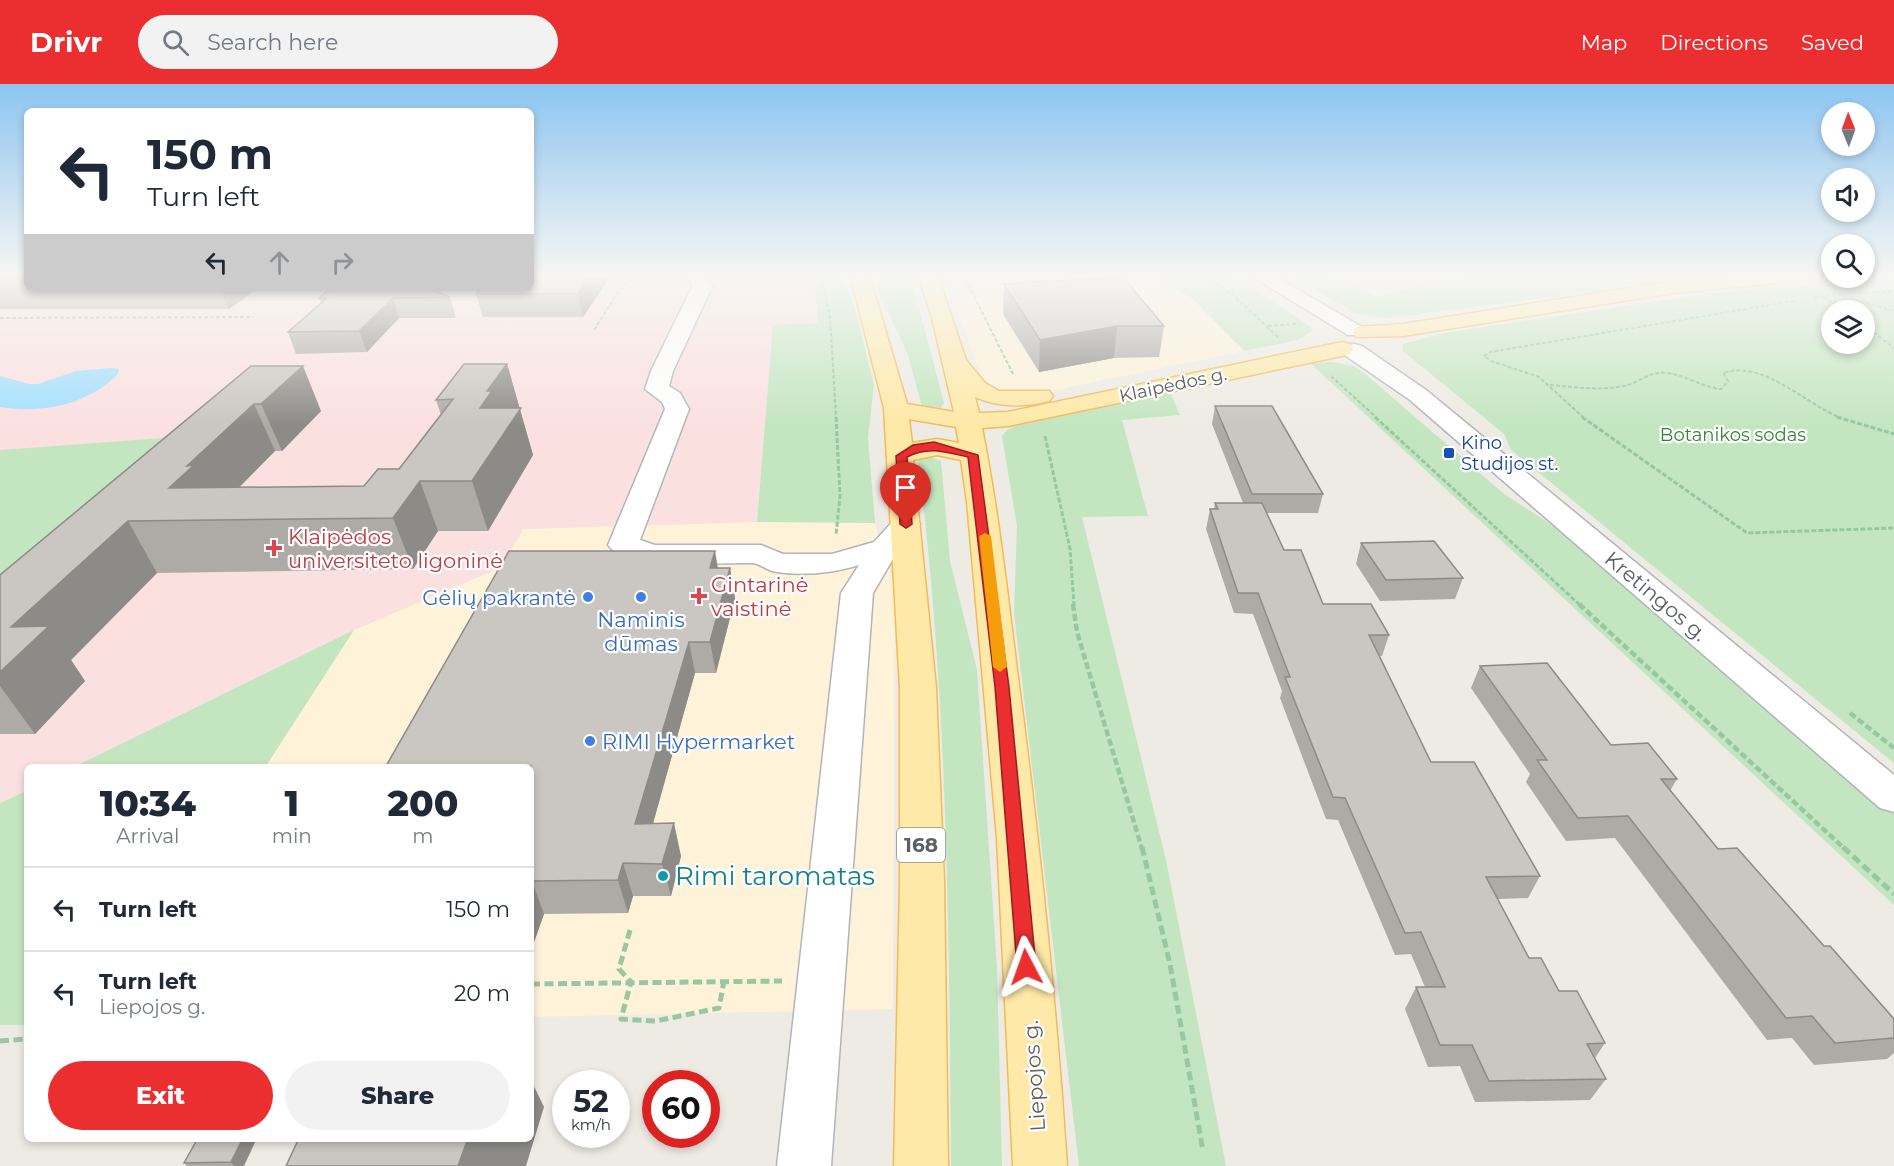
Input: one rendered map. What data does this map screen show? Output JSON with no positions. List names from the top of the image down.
{
  "streets": {
    "main road": ["168", "Liepojos g."],
    "street": ["Kretingos g."]
  },
  "parks": ["Botanikos sodas"],
  "places": {
    "transit": ["Kino Studijos st."],
    "health": ["Klaipėdos universiteto ligoninė", "Gintarinė vaistinė"],
    "other": [
      "Gėlių pakrantė",
      "Naminis dūmas",
      "RIMI Hypermarket",
      "Rimi taromatas"
    ]
  },
  "north": "top",
  "page": {
    "header": "Drivr",
    "search": "Search here",
    "nav": ["Map", "Directions", "Saved"],
    "turn": ["150 m", "Turn left"],
    "eta": [
      "10:34",
      "Arrival",
      "1",
      "min",
      "200",
      "m"
    ],
    "list": [
      {
        "name": "Turn left",
        "value": "150 m"
      },
      {
        "name": "Turn left",
        "note": "Liepojos g.",
        "value": "20 m"
      }
    ],
    "buttons": ["Exit", "Share"],
    "speed": "52 km/h",
    "limit": "60"
  }
}
